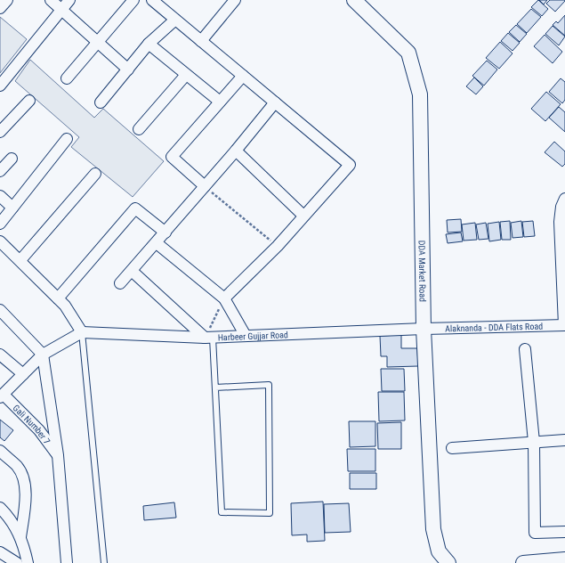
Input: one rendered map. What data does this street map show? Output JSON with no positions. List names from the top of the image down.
{
  "streets": {
    "street": [
      "DDA Market Road",
      "Alaknanda - DDA Flats Road",
      "Harbeer Gujjar Road",
      "Gali Number 7"
    ]
  },
  "crossings": [
    ["DDA Market Road", "Alaknanda - DDA Flats Road"],
    ["DDA Market Road", "Harbeer Gujjar Road"],
    ["Alaknanda - DDA Flats Road", "Harbeer Gujjar Road"]
  ]
}
